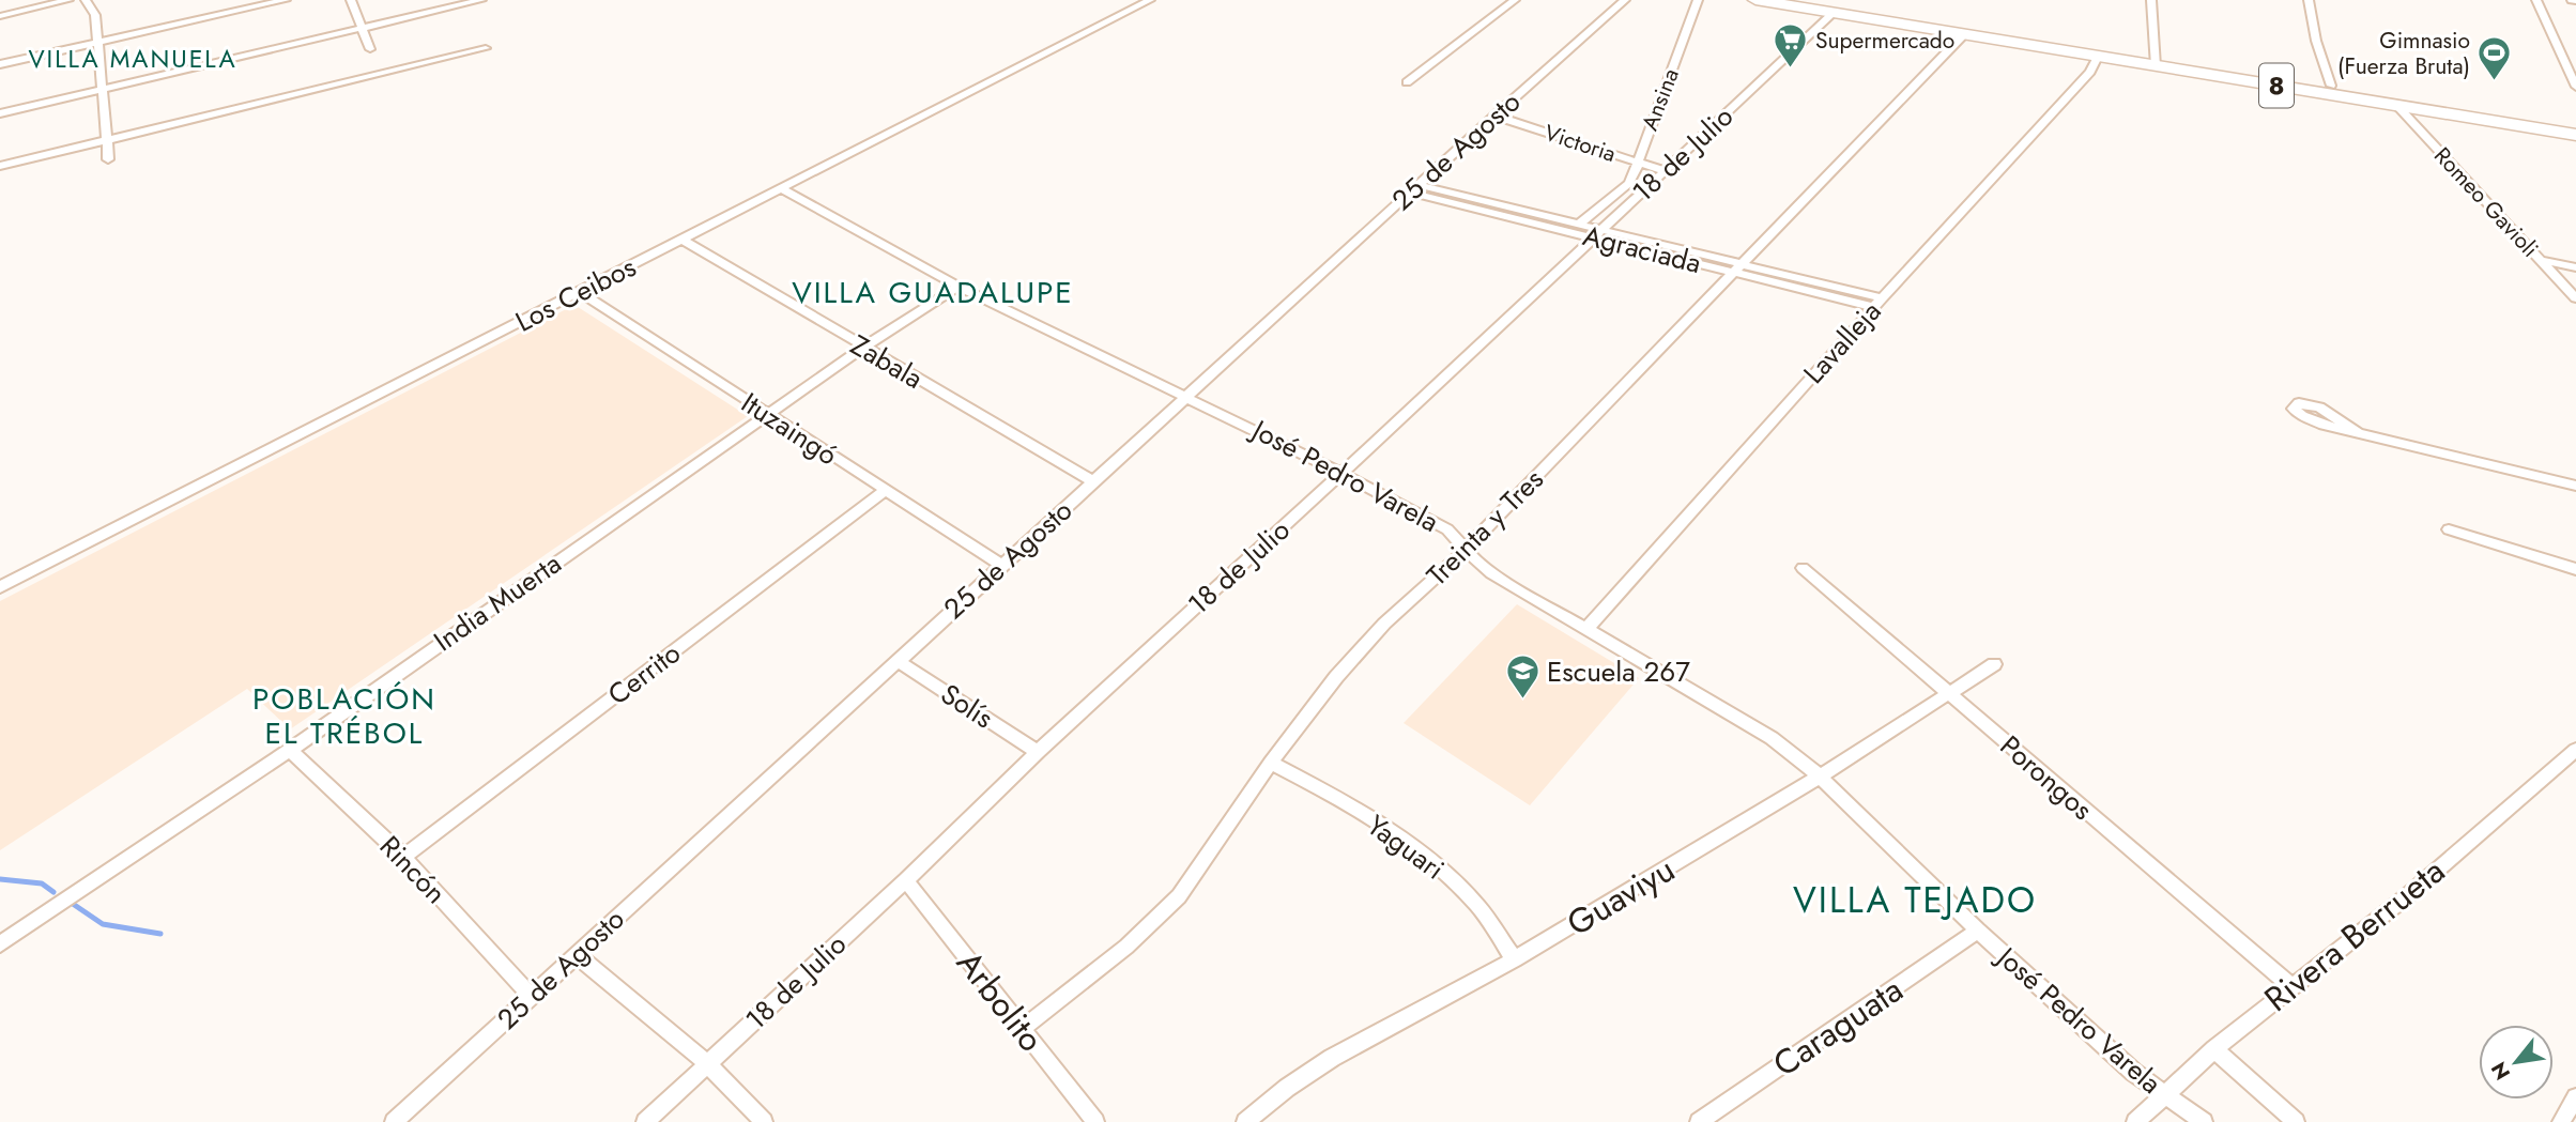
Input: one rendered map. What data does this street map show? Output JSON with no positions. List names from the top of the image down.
{
  "streets": {
    "highway": ["8"],
    "street": [
      "Ansina",
      "Victoria",
      "25 de Agosto",
      "18 de Julio",
      "Romeo Gavioli",
      "Agraciada",
      "Los Ceibos",
      "Lavalleja",
      "Zabala",
      "Ituzaingó",
      "José Pedro Varela",
      "Treinta y Tres",
      "India Muerta",
      "Cerrito",
      "Solís",
      "Porongos",
      "Yaguari",
      "Rincón",
      "Guaviyu",
      "Rivera Berrueta",
      "Arbolito",
      "Caraguata"
    ]
  },
  "crossings": [
    ["8", "18 de Julio"],
    ["8", "Romeo Gavioli"],
    ["8", "Lavalleja"],
    ["8", "Treinta y Tres"],
    ["Ansina", "Victoria"],
    ["Ansina", "Agraciada"],
    ["Victoria", "25 de Agosto"],
    ["Victoria", "18 de Julio"],
    ["25 de Agosto", "Agraciada"],
    ["25 de Agosto", "Zabala"],
    ["25 de Agosto", "Ituzaingó"],
    ["25 de Agosto", "José Pedro Varela"],
    ["25 de Agosto", "Solís"],
    ["25 de Agosto", "Rincón"],
    ["18 de Julio", "Agraciada"],
    ["18 de Julio", "José Pedro Varela"],
    ["18 de Julio", "Solís"],
    ["18 de Julio", "Arbolito"],
    ["Agraciada", "Lavalleja"],
    ["Agraciada", "Treinta y Tres"],
    ["Los Ceibos", "Zabala"],
    ["Los Ceibos", "Ituzaingó"],
    ["Los Ceibos", "José Pedro Varela"],
    ["Lavalleja", "José Pedro Varela"],
    ["Zabala", "India Muerta"],
    ["Ituzaingó", "India Muerta"],
    ["Ituzaingó", "Cerrito"],
    ["José Pedro Varela", "Treinta y Tres"],
    ["José Pedro Varela", "India Muerta"],
    ["José Pedro Varela", "Guaviyu"],
    ["José Pedro Varela", "Rivera Berrueta"],
    ["José Pedro Varela", "Caraguata"],
    ["Treinta y Tres", "Yaguari"],
    ["Treinta y Tres", "Arbolito"],
    ["India Muerta", "Rincón"],
    ["Cerrito", "Rincón"],
    ["Porongos", "Guaviyu"],
    ["Porongos", "Rivera Berrueta"],
    ["Yaguari", "Guaviyu"]
  ],
  "districts": [
    "VILLA MANUELA",
    "VILLA GUADALUPE",
    "POBLACIÓN EL TRÉBOL",
    "VILLA TEJADO"
  ],
  "places": {
    "supermarket": ["Supermercado"],
    "sports": ["Gimnasio (Fuerza Bruta)"],
    "school or university": ["Escuela 267"]
  },
  "north": "bottom left"
}
